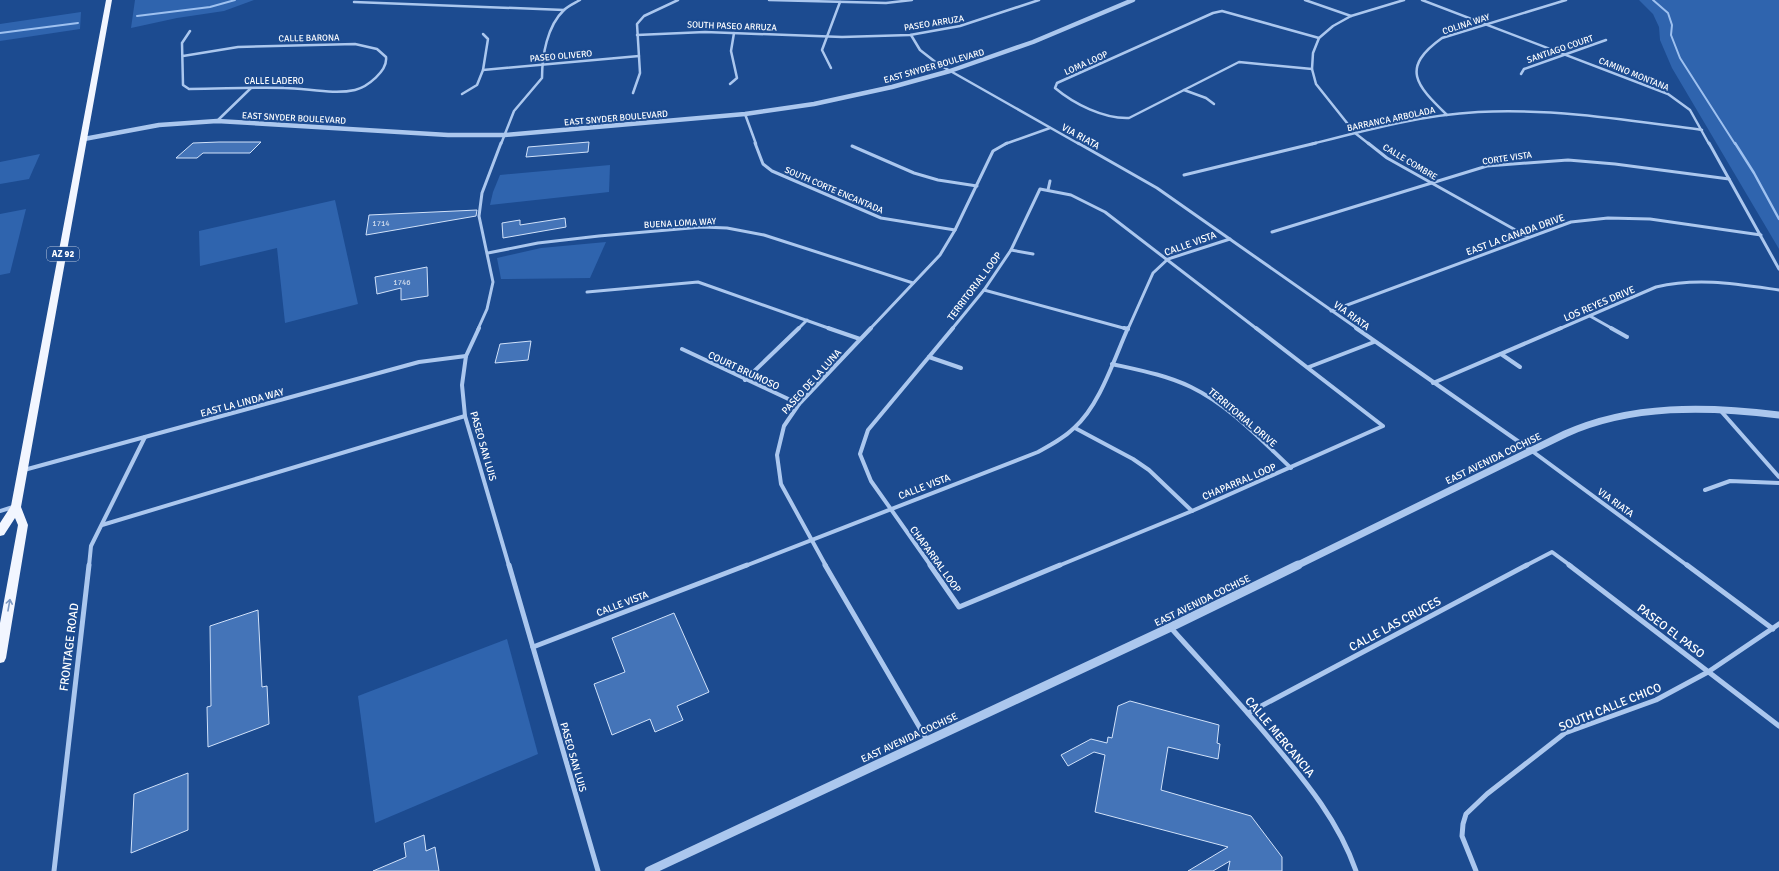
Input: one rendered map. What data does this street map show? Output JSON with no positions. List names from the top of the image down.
{
  "streets": {
    "main road": ["AZ 92"],
    "street": [
      "PASEO ARRUZA",
      "COLINA WAY",
      "SOUTH PASEO ARRUZA",
      "CALLE BARONA",
      "SANTIAGO COURT",
      "PASEO OLIVERO",
      "LOMA LOOP",
      "EAST SNYDER BOULEVARD",
      "CAMINO MONTANA",
      "CALLE LADERO",
      "BARRANCA ARBOLADA",
      "VIA RIATA",
      "CORTE VISTA",
      "CALLE COMBRE",
      "SOUTH CORTE ENCANTADA",
      "BUENA LOMA WAY",
      "EAST LA CANADA DRIVE",
      "CALLE VISTA",
      "TERRITORIAL LOOP",
      "LOS REYES DRIVE",
      "COURT BRUMOSO",
      "PASEO DE LA LUNA",
      "EAST LA LINDA WAY",
      "TERRITORIAL DRIVE",
      "PASEO SAN LUIS",
      "EAST AVENIDA COCHISE",
      "CHAPARRAL LOOP",
      "CALLE LAS CRUCES",
      "PASEO EL PASO",
      "FRONTAGE ROAD",
      "SOUTH CALLE CHICO",
      "CALLE MERCANCIA"
    ]
  },
  "crossings": [
    ["PASEO ARRUZA", "SOUTH PASEO ARRUZA"],
    ["PASEO ARRUZA", "VIA RIATA"],
    ["COLINA WAY", "CAMINO MONTANA"],
    ["COLINA WAY", "BARRANCA ARBOLADA"],
    ["CALLE BARONA", "CALLE LADERO"],
    ["SANTIAGO COURT", "CAMINO MONTANA"],
    ["PASEO OLIVERO", "PASEO SAN LUIS"],
    ["LOMA LOOP", "CALLE COMBRE"],
    ["EAST SNYDER BOULEVARD", "VIA RIATA"],
    ["EAST SNYDER BOULEVARD", "SOUTH CORTE ENCANTADA"],
    ["EAST SNYDER BOULEVARD", "AZ 92"],
    ["EAST SNYDER BOULEVARD", "PASEO SAN LUIS"],
    ["CAMINO MONTANA", "BARRANCA ARBOLADA"],
    ["CAMINO MONTANA", "CORTE VISTA"],
    ["CAMINO MONTANA", "EAST LA CANADA DRIVE"],
    ["BARRANCA ARBOLADA", "CALLE COMBRE"],
    ["VIA RIATA", "EAST LA CANADA DRIVE"],
    ["VIA RIATA", "CALLE VISTA"],
    ["VIA RIATA", "LOS REYES DRIVE"],
    ["VIA RIATA", "PASEO DE LA LUNA"],
    ["VIA RIATA", "EAST AVENIDA COCHISE"],
    ["VIA RIATA", "SOUTH CALLE CHICO"],
    ["CORTE VISTA", "CALLE COMBRE"],
    ["CALLE COMBRE", "EAST LA CANADA DRIVE"],
    ["SOUTH CORTE ENCANTADA", "PASEO DE LA LUNA"],
    ["BUENA LOMA WAY", "PASEO DE LA LUNA"],
    ["BUENA LOMA WAY", "PASEO SAN LUIS"],
    ["CALLE VISTA", "TERRITORIAL LOOP"],
    ["CALLE VISTA", "PASEO DE LA LUNA"],
    ["CALLE VISTA", "TERRITORIAL DRIVE"],
    ["CALLE VISTA", "PASEO SAN LUIS"],
    ["CALLE VISTA", "CHAPARRAL LOOP"],
    ["AZ 92", "EAST LA LINDA WAY"],
    ["TERRITORIAL LOOP", "CHAPARRAL LOOP"],
    ["COURT BRUMOSO", "PASEO DE LA LUNA"],
    ["PASEO DE LA LUNA", "EAST AVENIDA COCHISE"],
    ["EAST LA LINDA WAY", "PASEO SAN LUIS"],
    ["EAST LA LINDA WAY", "FRONTAGE ROAD"],
    ["TERRITORIAL DRIVE", "CHAPARRAL LOOP"],
    ["EAST AVENIDA COCHISE", "CALLE MERCANCIA"],
    ["CALLE LAS CRUCES", "PASEO EL PASO"],
    ["CALLE LAS CRUCES", "CALLE MERCANCIA"],
    ["PASEO EL PASO", "SOUTH CALLE CHICO"]
  ],
  "house_numbers": ["1714", "1746"]
}
